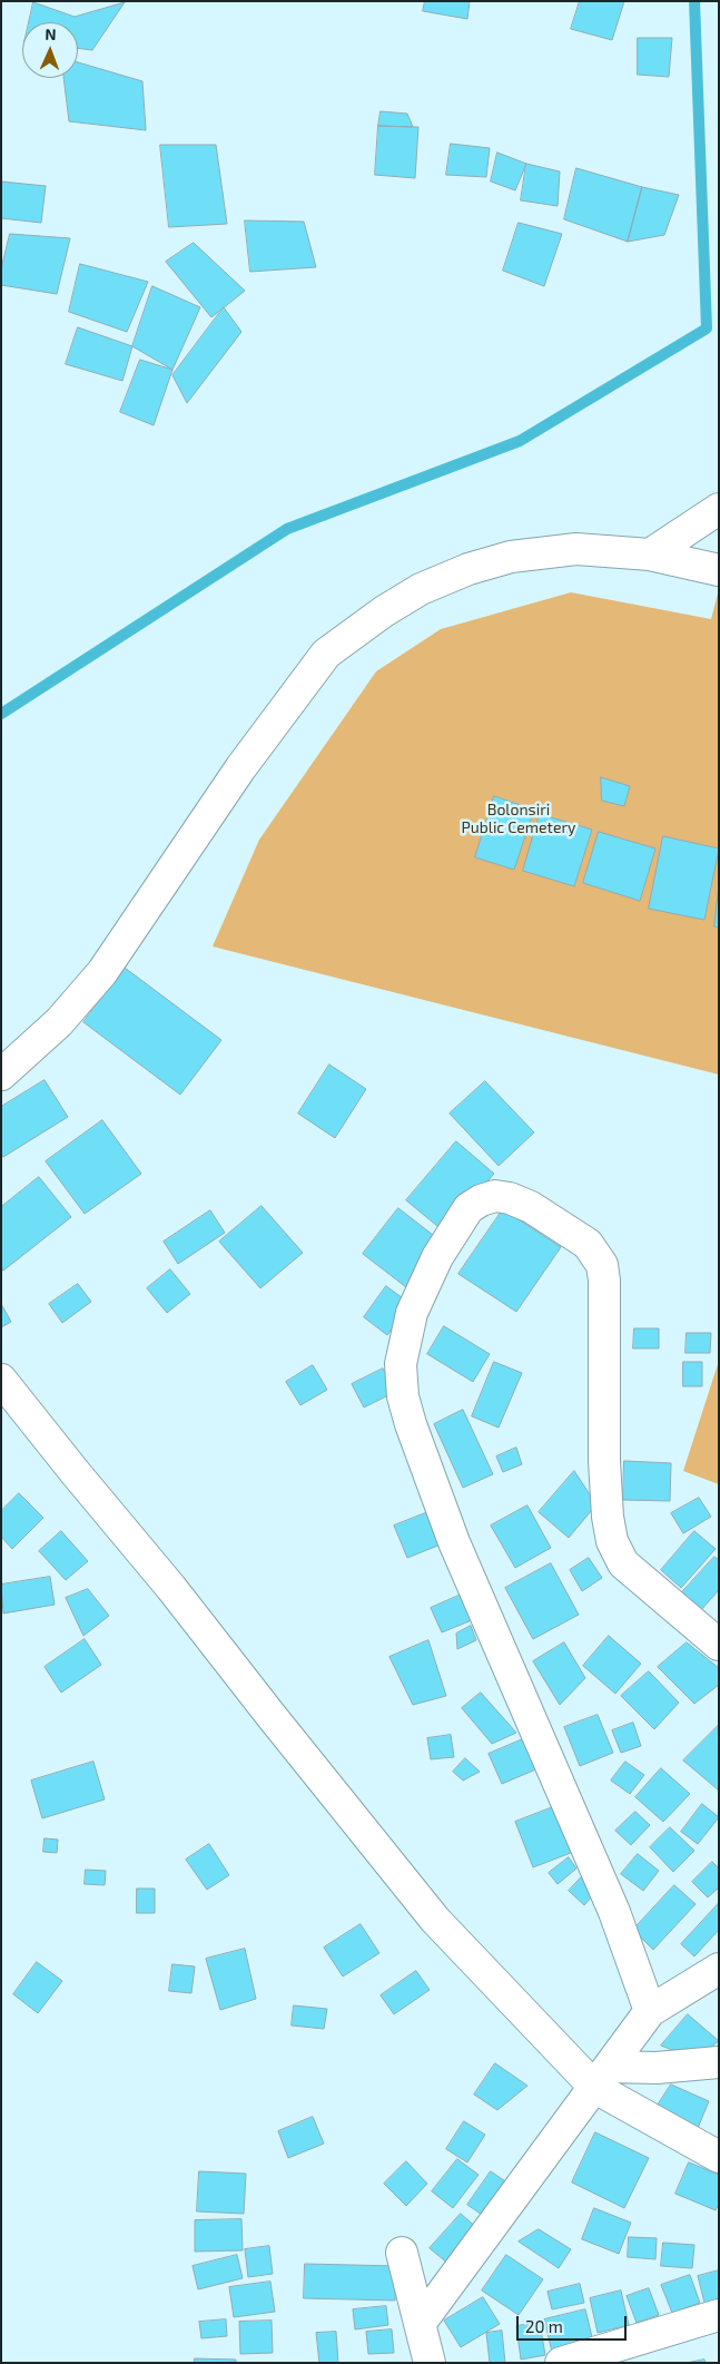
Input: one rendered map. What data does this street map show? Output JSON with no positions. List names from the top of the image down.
{
  "parks": ["Bolonsiri Public Cemetery"],
  "scale_bar": "20 m",
  "north": "top"
}
